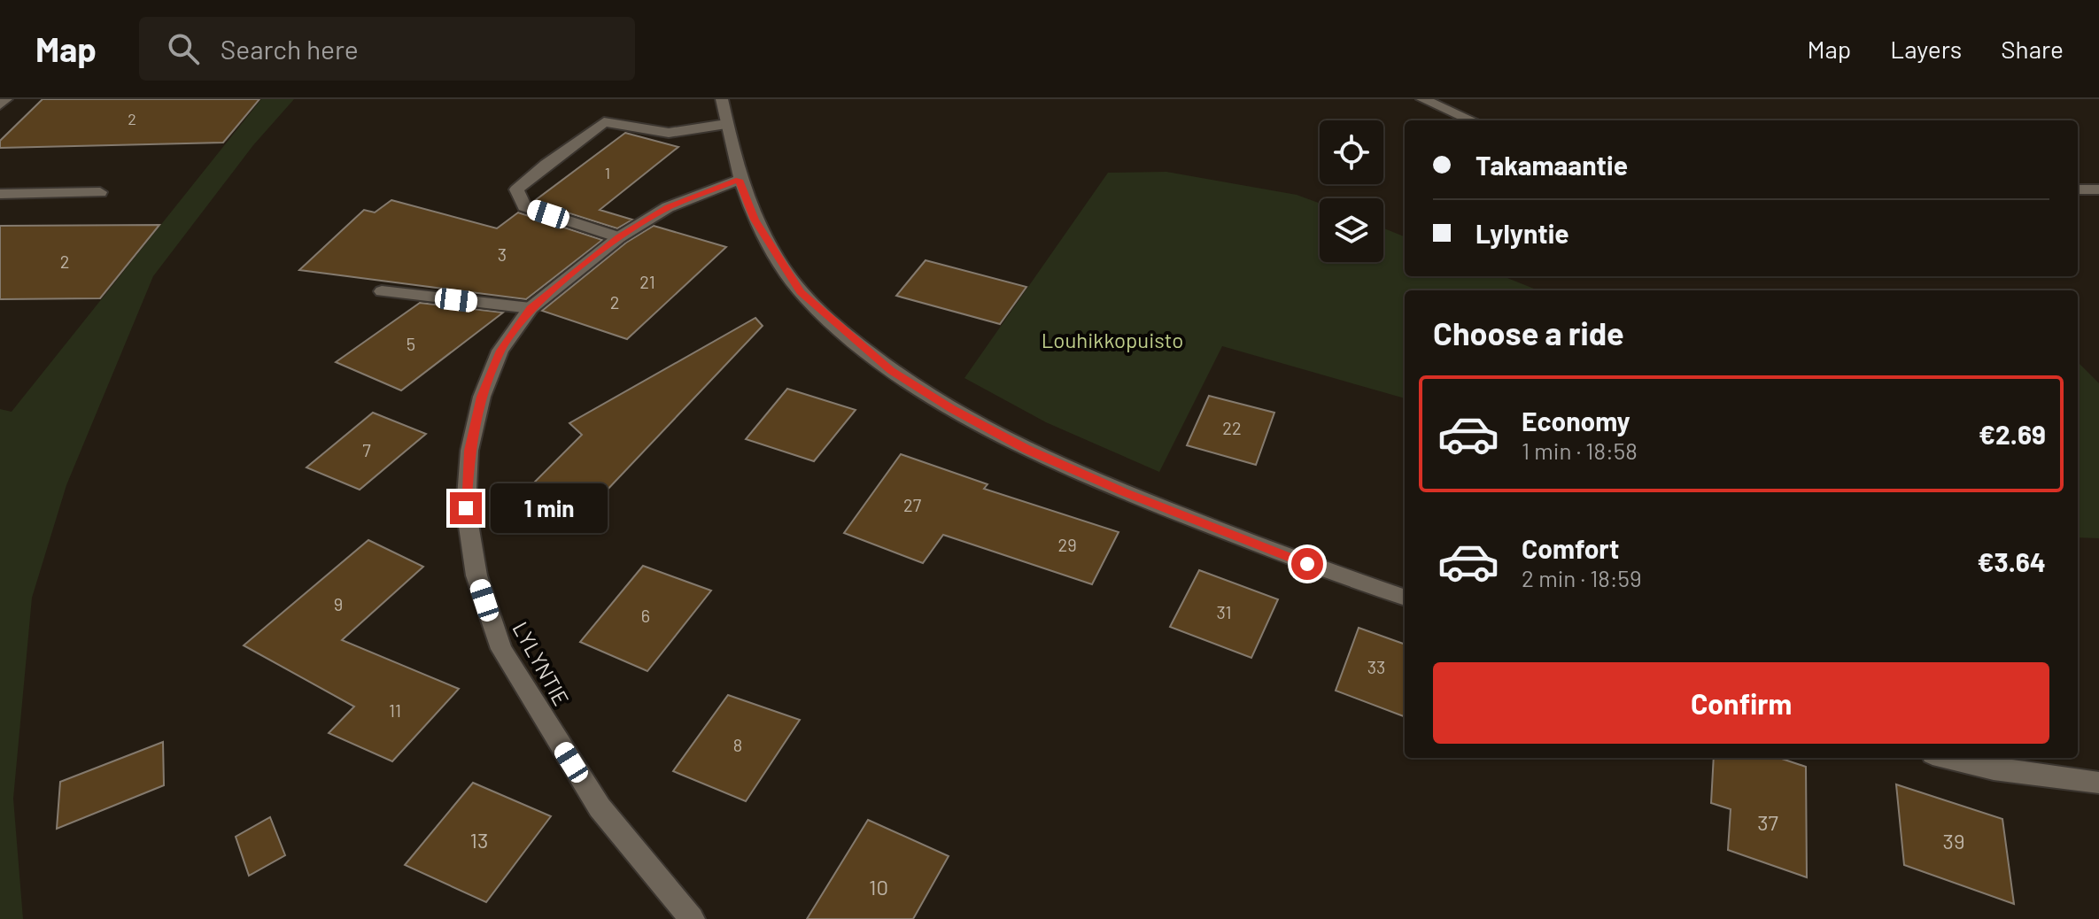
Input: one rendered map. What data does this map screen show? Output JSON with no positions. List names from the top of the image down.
{
  "streets": {
    "street": ["LYLYNTIE"]
  },
  "parks": ["Louhikkopuisto"],
  "house_numbers": [
    "2",
    "1",
    "3",
    "2",
    "21",
    "2",
    "5",
    "22",
    "7",
    "27",
    "29",
    "9",
    "31",
    "6",
    "33",
    "11",
    "8",
    "37",
    "13",
    "39",
    "10"
  ],
  "page": {
    "header": "Map",
    "search": "Search here",
    "nav": ["Map", "Layers", "Share"],
    "banner": ["Takamaantie", "Lylyntie"],
    "heading": "Choose a ride",
    "list": [
      {
        "name": "Economy",
        "note": "1 min · 18:58",
        "value": "€2.69"
      },
      {
        "name": "Comfort",
        "note": "2 min · 18:59",
        "value": "€3.64"
      }
    ],
    "bubble": "1 min",
    "buttons": "Confirm"
  }
}
